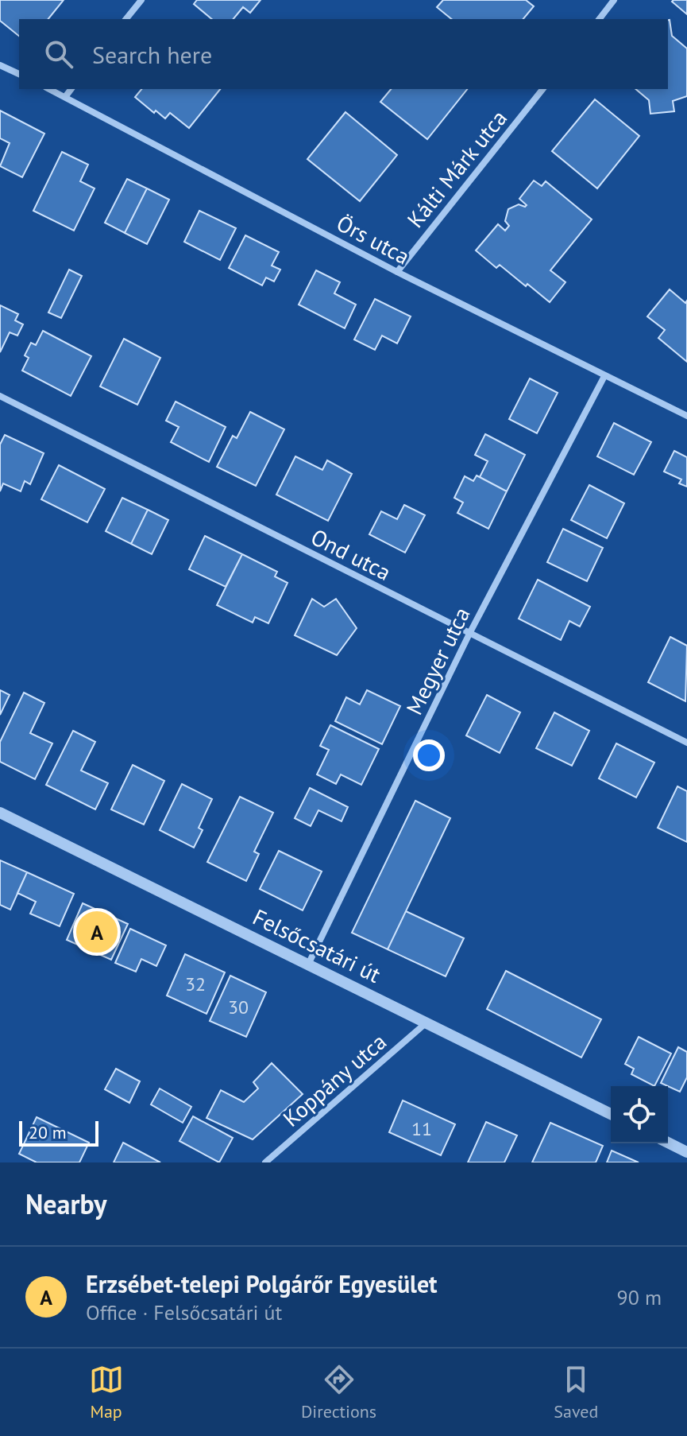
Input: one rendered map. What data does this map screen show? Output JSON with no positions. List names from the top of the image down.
{
  "streets": {
    "street": [
      "Kálti Márk utca",
      "Örs utca",
      "Ond utca",
      "Megyer utca",
      "Felsőcsatári út",
      "Koppány utca"
    ]
  },
  "crossings": [
    ["Kálti Márk utca", "Örs utca"],
    ["Örs utca", "Megyer utca"],
    ["Ond utca", "Megyer utca"],
    ["Megyer utca", "Felsőcsatári út"],
    ["Felsőcsatári út", "Koppány utca"]
  ],
  "house_numbers": ["32", "30", "11"],
  "scale_bar": "20 m",
  "page": {
    "search": "Search here",
    "pins": "A",
    "scale": "20 m",
    "heading": "Nearby",
    "list": [
      {
        "mark": "A",
        "name": "Erzsébet-telepi Polgárőr Egyesület",
        "note": "Office · Felsőcsatári út",
        "value": "90 m"
      }
    ],
    "nav": ["Map", "Directions", "Saved"]
  }
}
